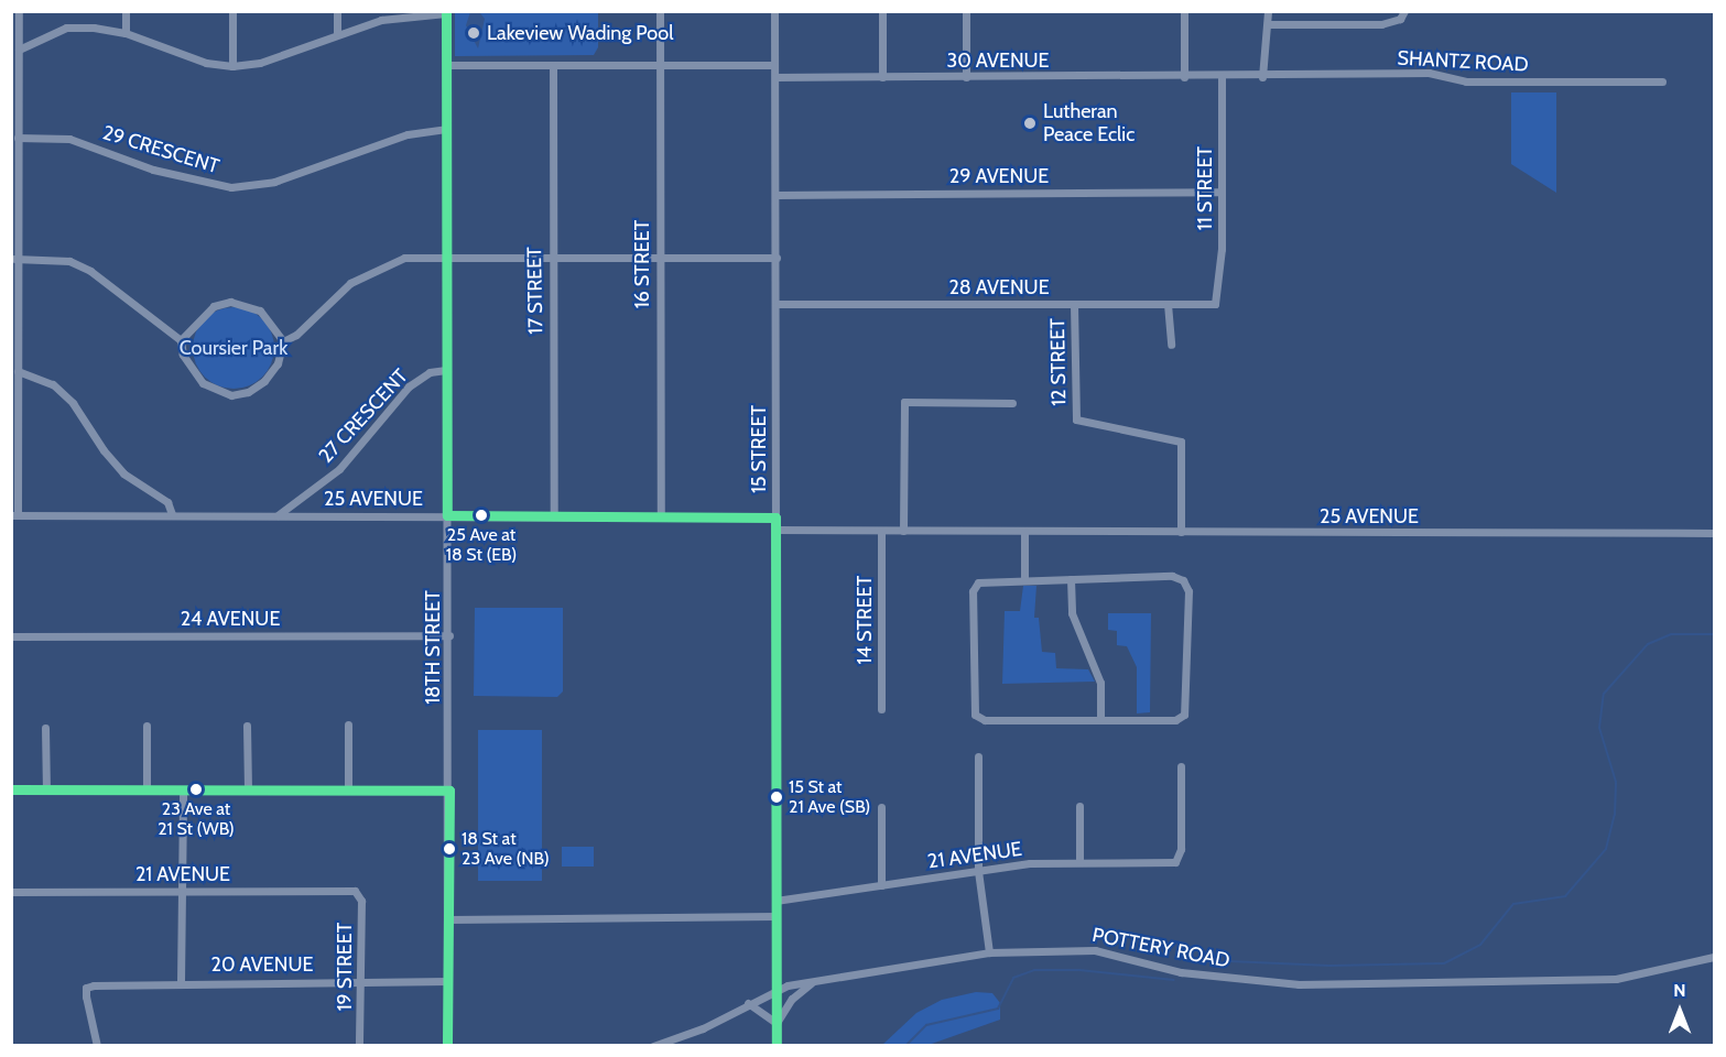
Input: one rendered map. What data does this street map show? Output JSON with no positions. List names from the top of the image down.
{
  "streets": {
    "street": [
      "30 AVENUE",
      "SHANTZ ROAD",
      "29 CRESCENT",
      "29 AVENUE",
      "11 STREET",
      "16 STREET",
      "28 AVENUE",
      "17 STREET",
      "12 STREET",
      "27 CRESCENT",
      "15 STREET",
      "25 AVENUE",
      "24 AVENUE",
      "14 STREET",
      "18TH STREET",
      "21 AVENUE",
      "POTTERY ROAD",
      "20 AVENUE",
      "19 STREET"
    ]
  },
  "crossings": [
    ["30 AVENUE", "SHANTZ ROAD"],
    ["30 AVENUE", "11 STREET"],
    ["30 AVENUE", "15 STREET"],
    ["SHANTZ ROAD", "11 STREET"],
    ["29 CRESCENT", "18TH STREET"],
    ["29 AVENUE", "11 STREET"],
    ["29 AVENUE", "15 STREET"],
    ["11 STREET", "28 AVENUE"],
    ["16 STREET", "25 AVENUE"],
    ["28 AVENUE", "12 STREET"],
    ["28 AVENUE", "15 STREET"],
    ["17 STREET", "25 AVENUE"],
    ["12 STREET", "25 AVENUE"],
    ["27 CRESCENT", "25 AVENUE"],
    ["27 CRESCENT", "18TH STREET"],
    ["15 STREET", "25 AVENUE"],
    ["15 STREET", "21 AVENUE"],
    ["15 STREET", "POTTERY ROAD"],
    ["25 AVENUE", "14 STREET"],
    ["25 AVENUE", "18TH STREET"],
    ["24 AVENUE", "18TH STREET"],
    ["18TH STREET", "20 AVENUE"],
    ["21 AVENUE", "19 STREET"],
    ["20 AVENUE", "19 STREET"]
  ],
  "parks": ["Coursier Park"],
  "places": [
    "Lakeview Wading Pool",
    "Lutheran Peace Eclic",
    "25 Ave at 18 St (EB)",
    "23 Ave at 21 St (WB)",
    "15 St at 21 Ave (SB)",
    "18 St at 23 Ave (NB)"
  ],
  "north": "top"
}
